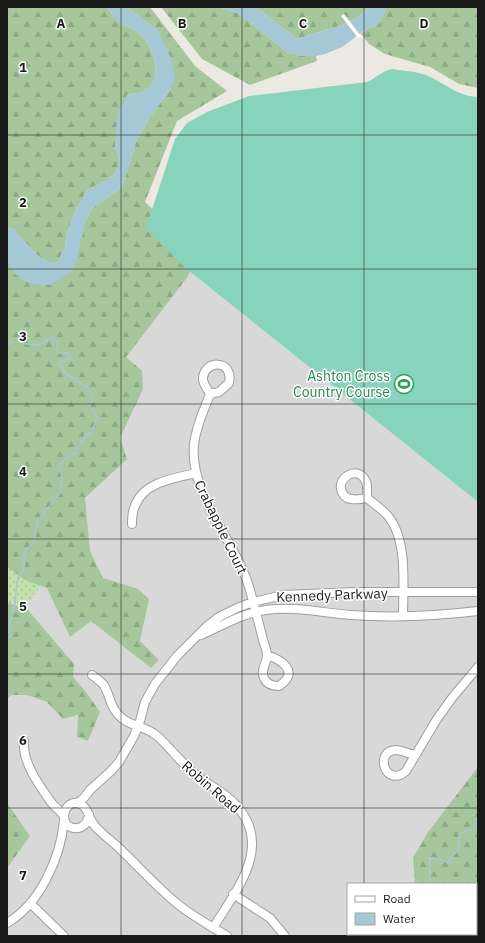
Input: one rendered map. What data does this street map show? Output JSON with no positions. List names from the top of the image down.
{
  "streets": {
    "street": ["Crabapple Court", "Kennedy Parkway", "Robin Road"]
  },
  "crossings": [
    ["Crabapple Court", "Kennedy Parkway"],
    ["Kennedy Parkway", "Robin Road"]
  ],
  "places": {
    "sports": ["Ashton Cross Country Course"]
  },
  "legend": ["Road", "Water"],
  "grid": {
    "columns": [
      "A",
      "B",
      "C",
      "D"
    ],
    "rows": [
      "1",
      "2",
      "3",
      "4",
      "5",
      "6",
      "7"
    ]
  }
}
